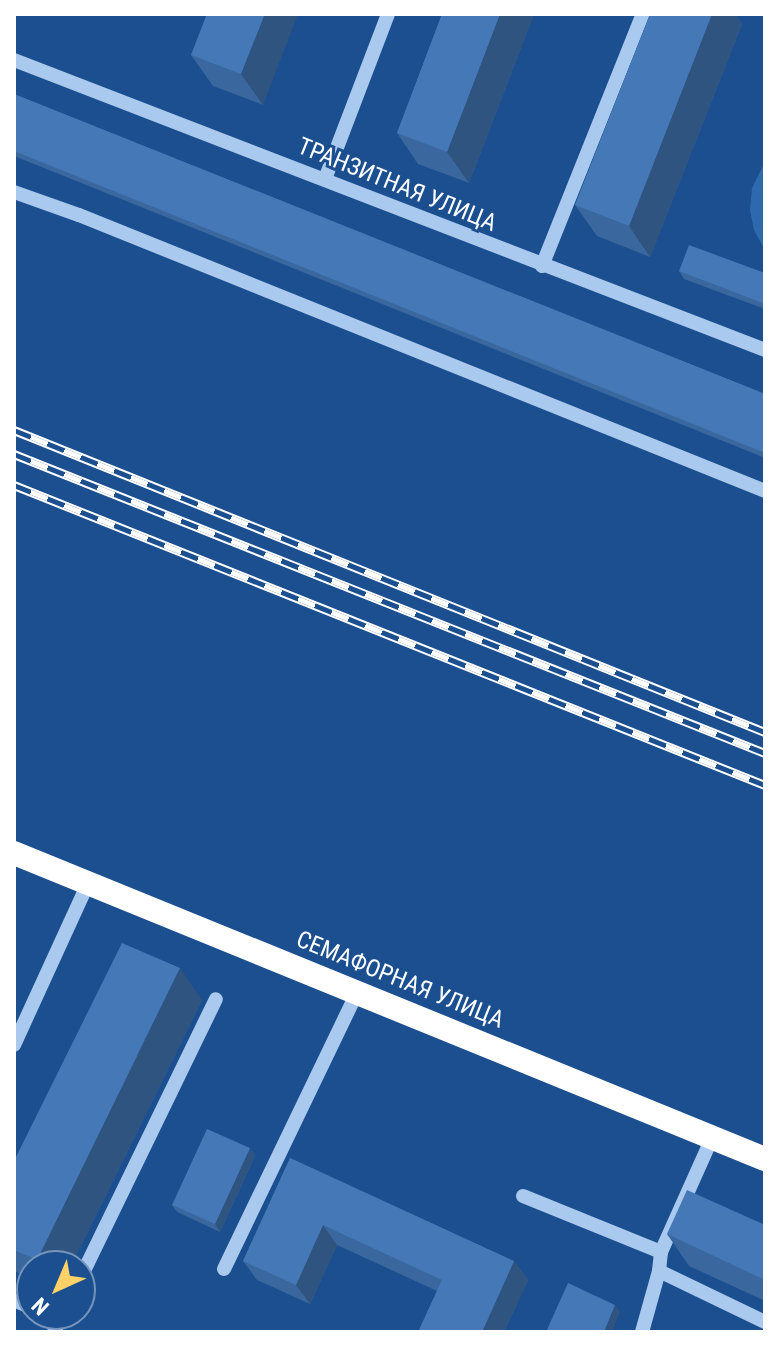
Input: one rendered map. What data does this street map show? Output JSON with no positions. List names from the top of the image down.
{
  "streets": {
    "highway": ["СЕМАФОРНАЯ УЛИЦА"],
    "street": ["ТРАНЗИТНАЯ УЛИЦА"]
  },
  "north": "bottom left"
}
